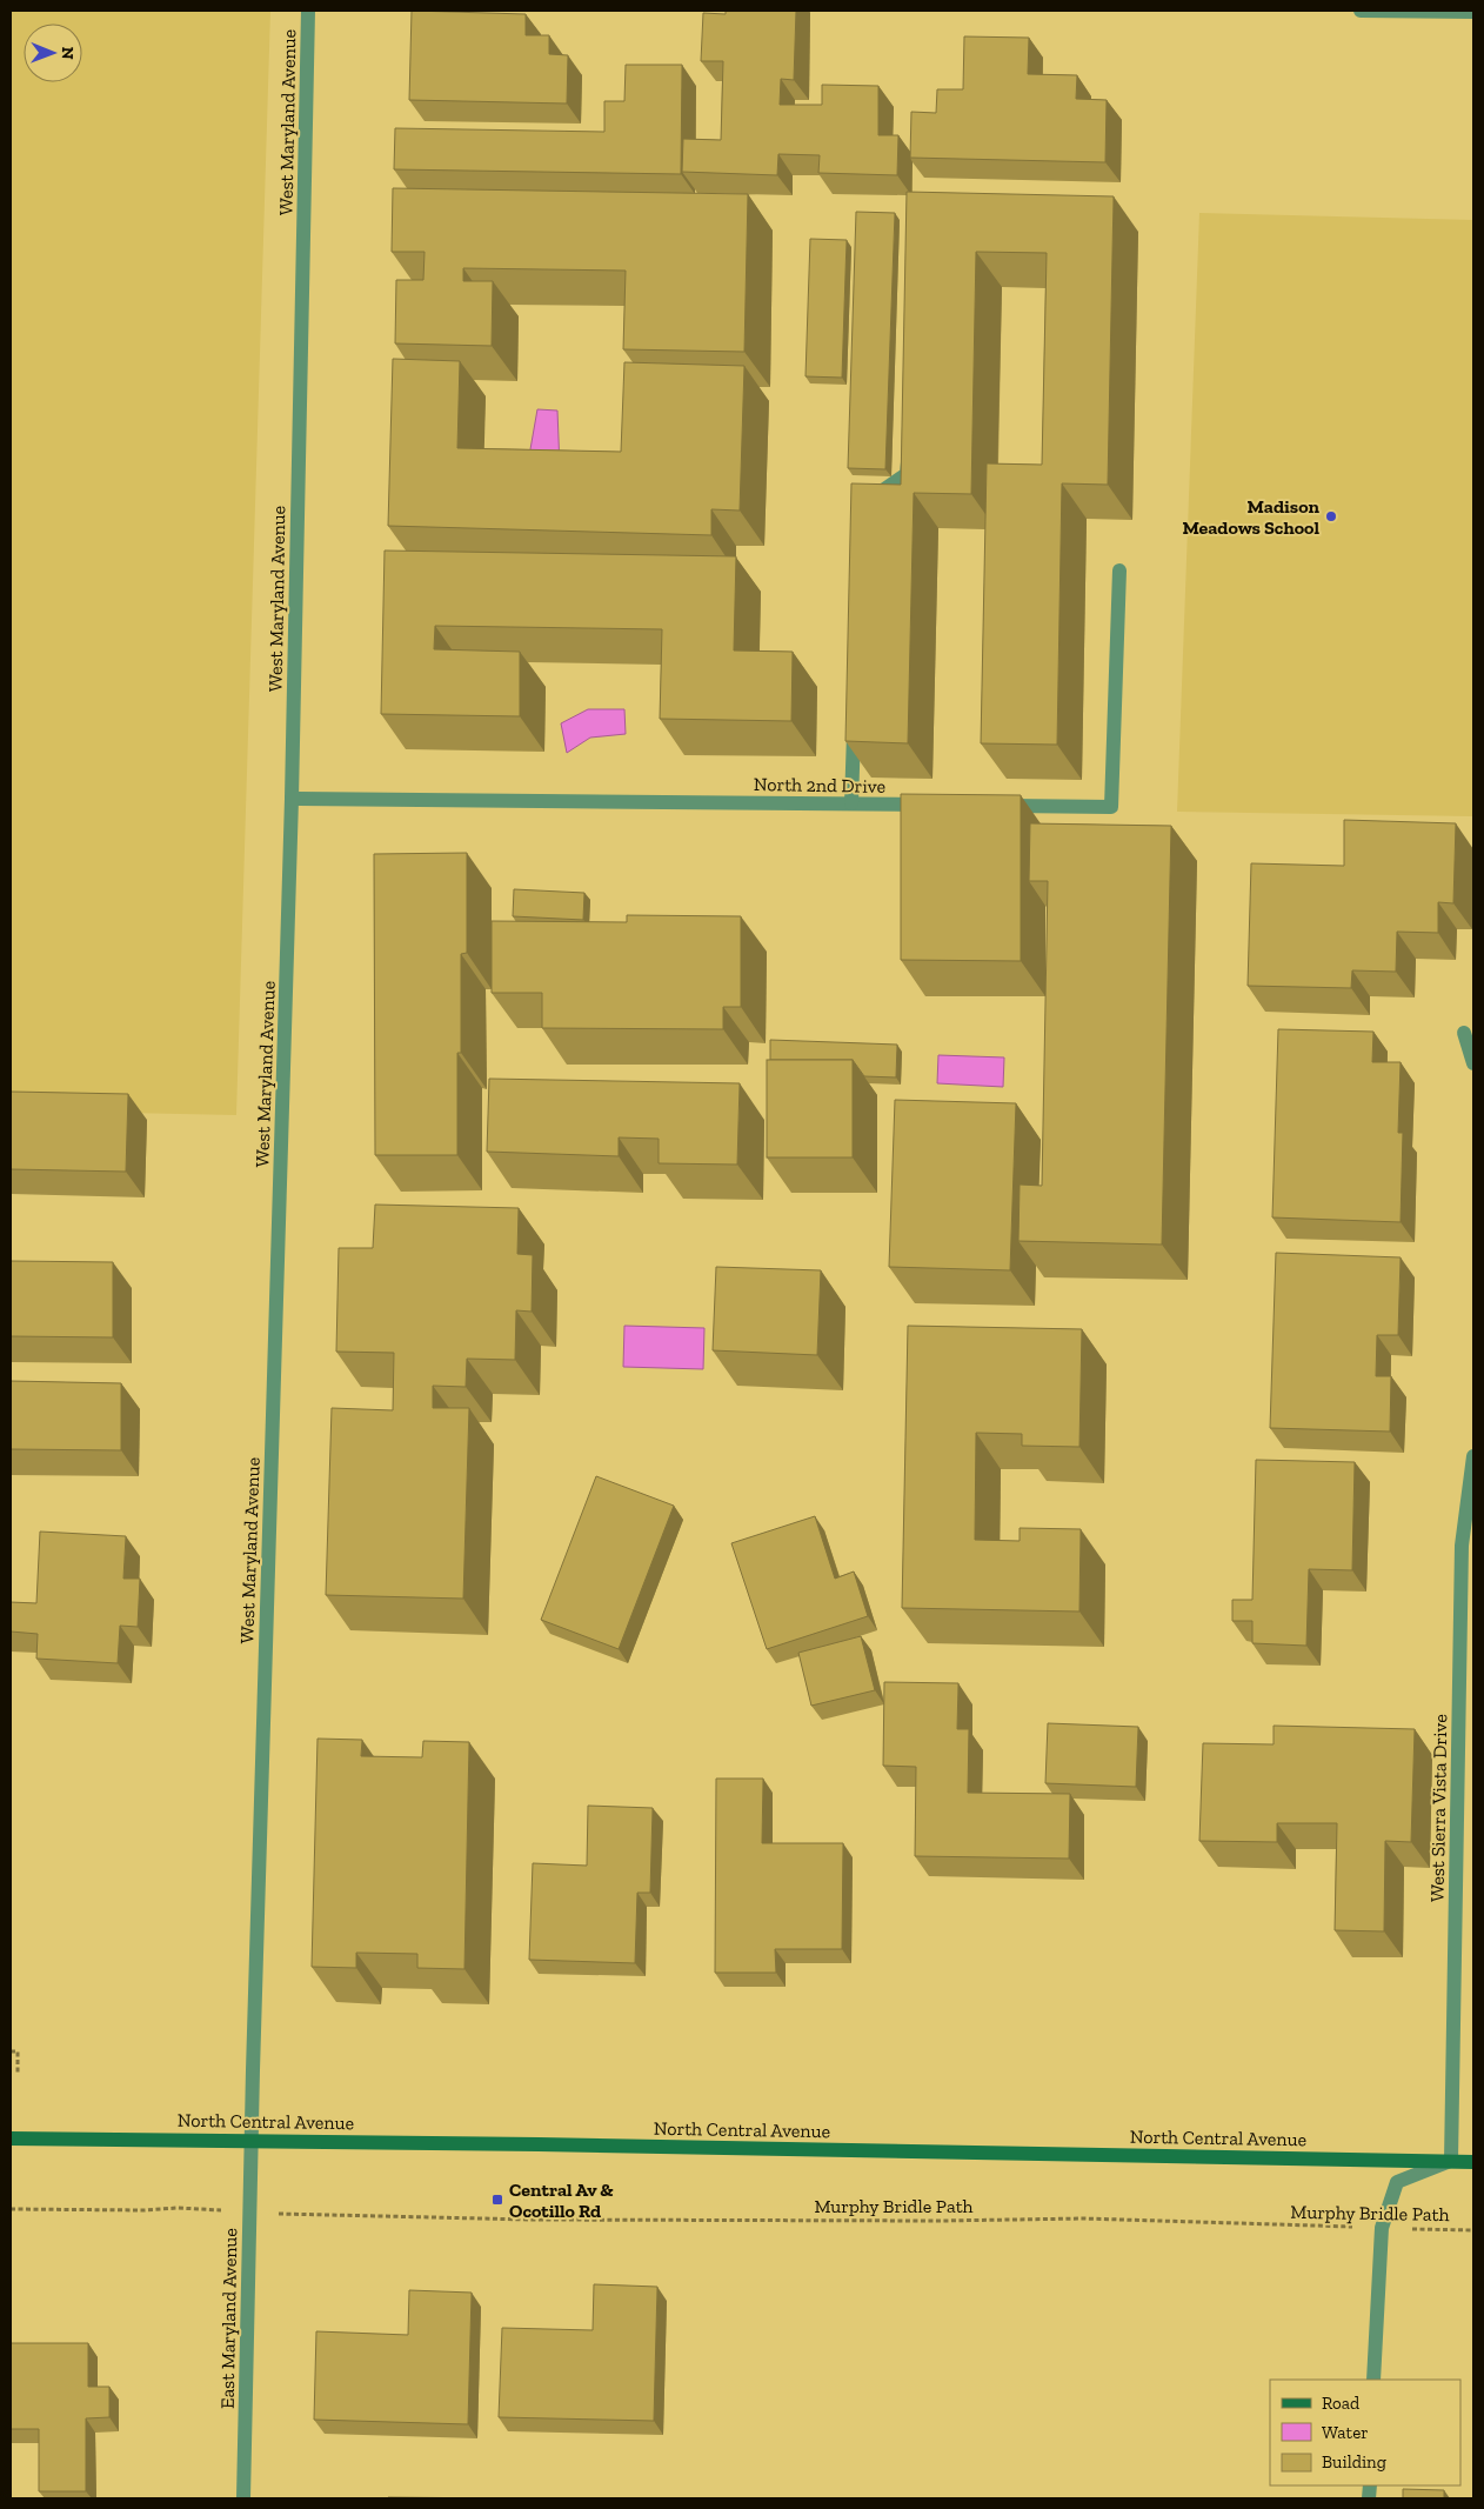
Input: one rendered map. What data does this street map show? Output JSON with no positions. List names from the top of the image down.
{
  "streets": {
    "main road": ["North Central Avenue"],
    "street": [
      "West Maryland Avenue",
      "North 2nd Drive",
      "West Sierra Vista Drive",
      "East Maryland Avenue"
    ],
    "path": ["Murphy Bridle Path"]
  },
  "crossings": [
    ["West Maryland Avenue", "North 2nd Drive"],
    ["West Maryland Avenue", "North Central Avenue"],
    ["West Maryland Avenue", "East Maryland Avenue"],
    ["West Sierra Vista Drive", "North Central Avenue"],
    ["North Central Avenue", "East Maryland Avenue"]
  ],
  "places": {
    "other": ["Madison Meadows School"],
    "transit": ["Central Av & Ocotillo Rd"]
  },
  "legend": ["Road", "Water", "Building"],
  "north": "right"
}
